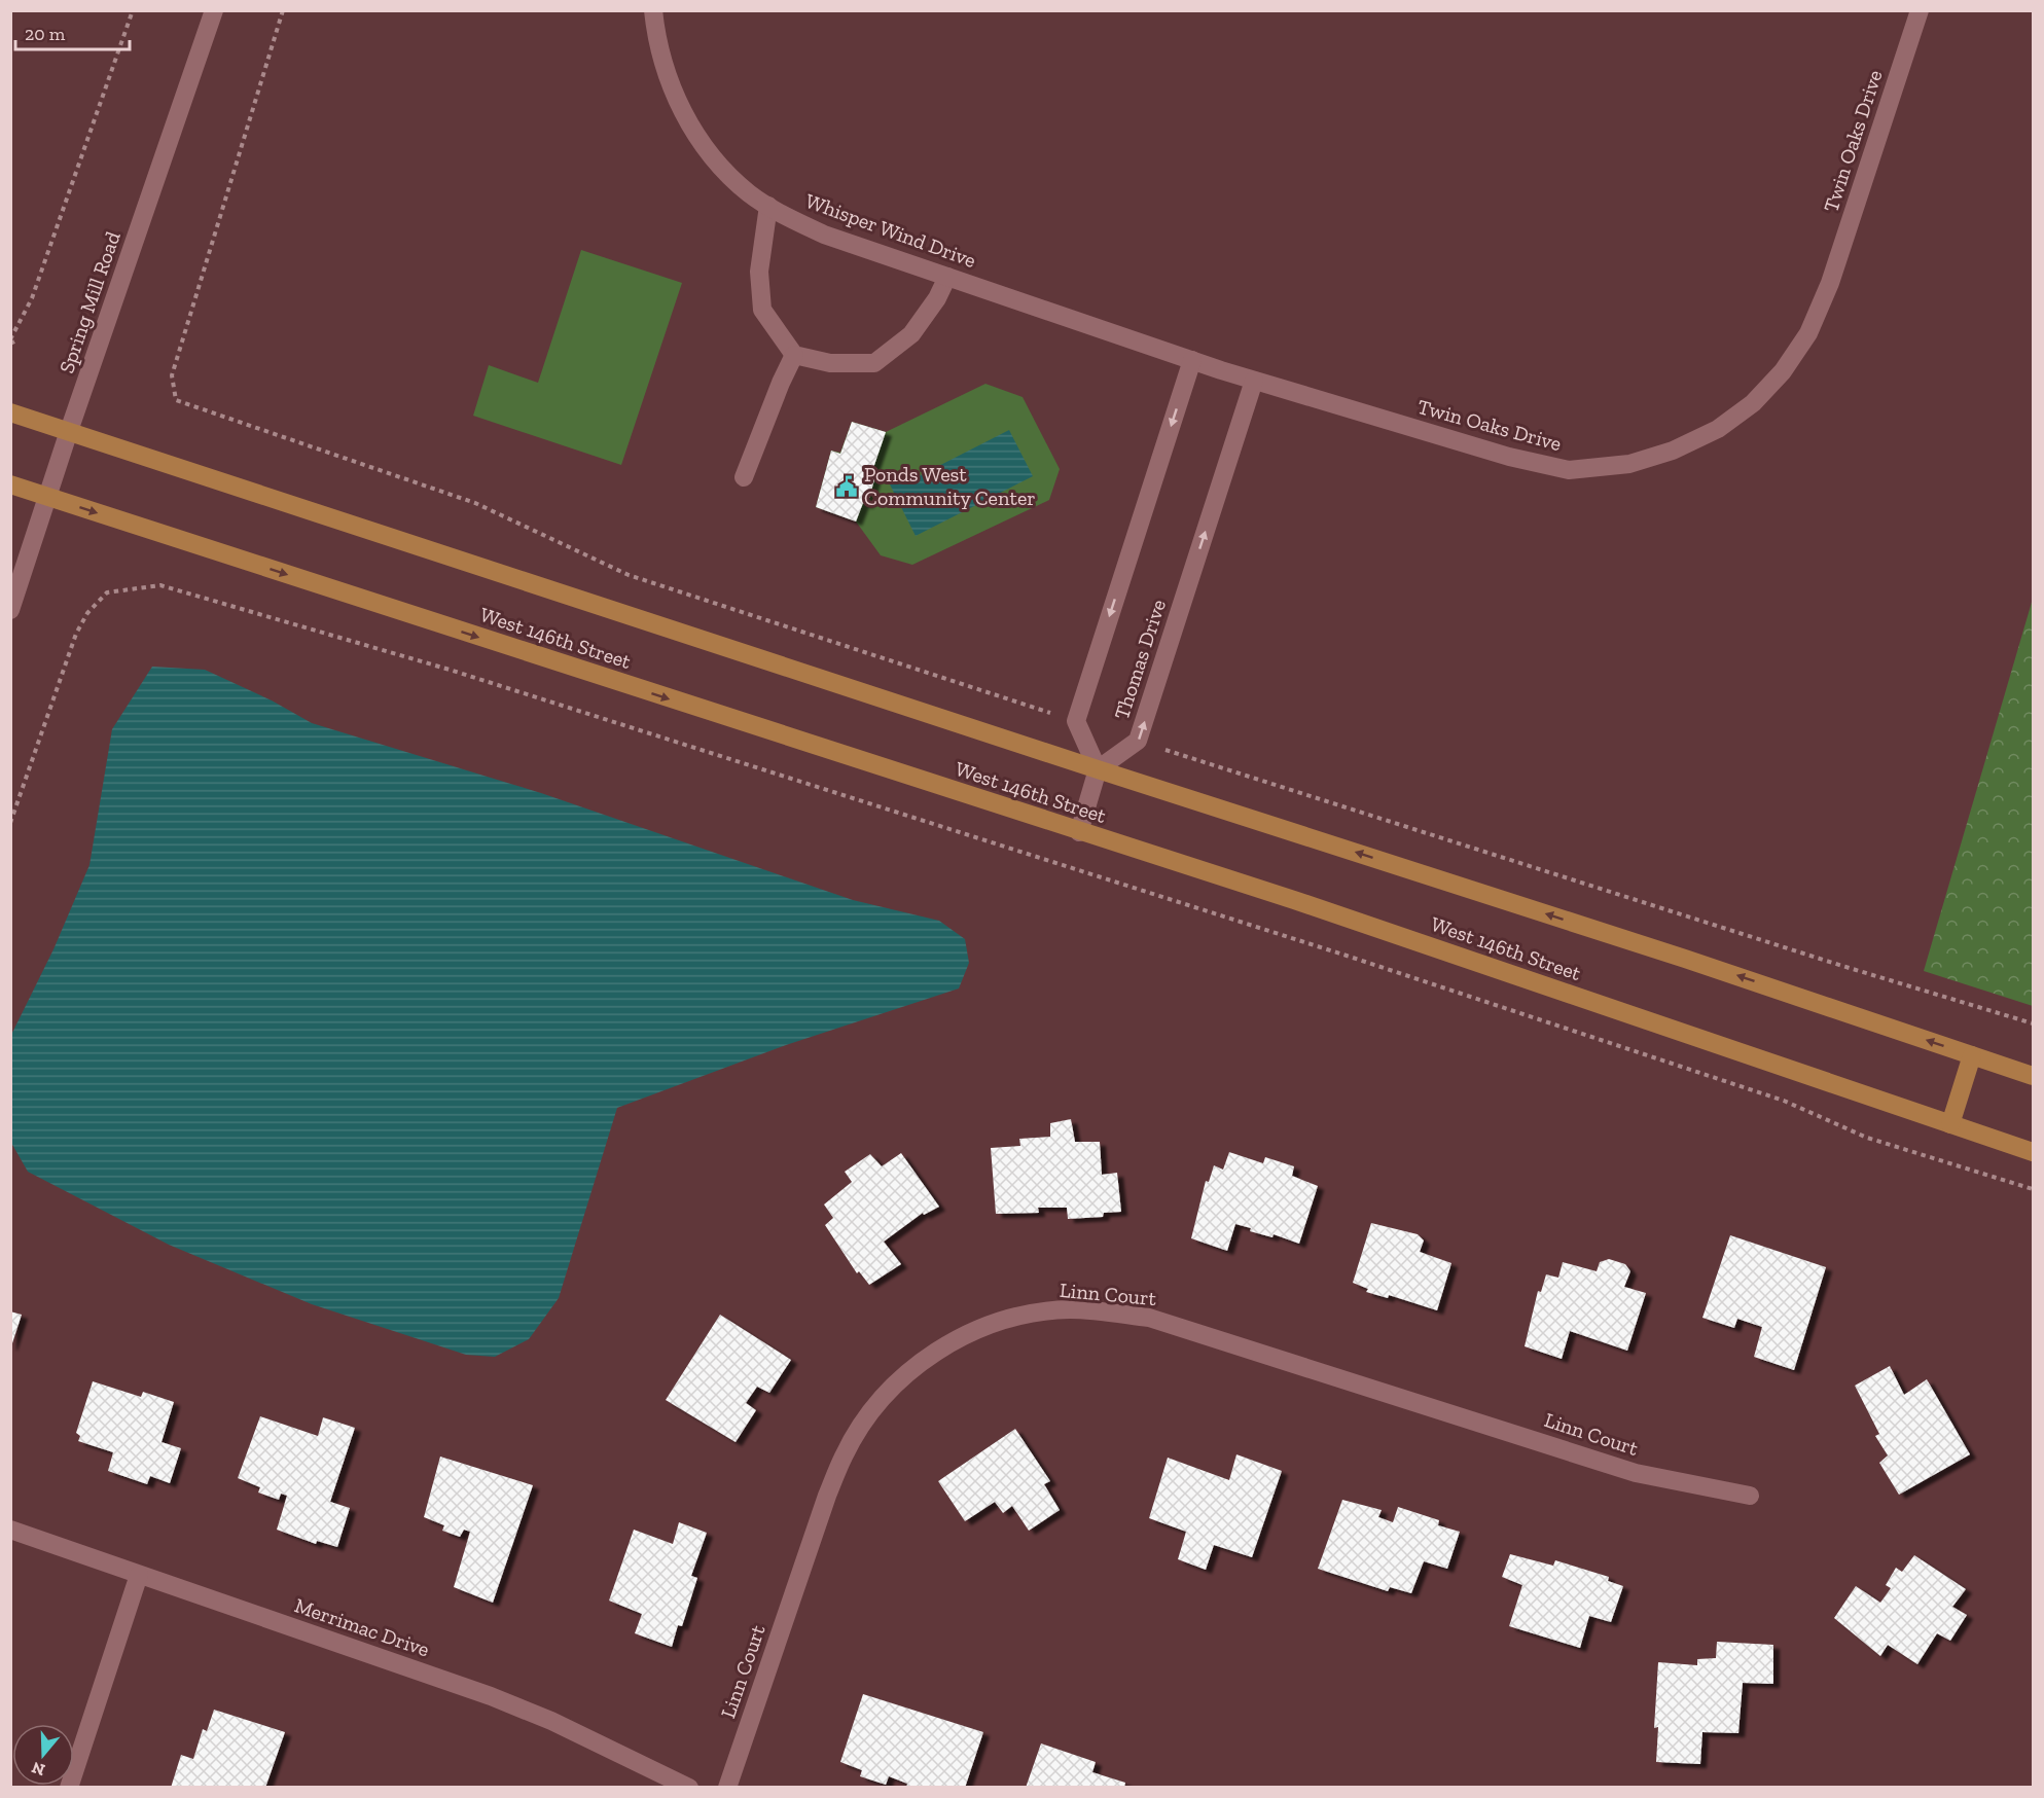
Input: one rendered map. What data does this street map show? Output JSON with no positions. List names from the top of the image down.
{
  "streets": {
    "main road": ["West 146th Street"],
    "street": [
      "Twin Oaks Drive",
      "Whisper Wind Drive",
      "Spring Mill Road",
      "Thomas Drive",
      "Linn Court",
      "Merrimac Drive"
    ]
  },
  "crossings": [
    ["Twin Oaks Drive", "Whisper Wind Drive"],
    ["Twin Oaks Drive", "Thomas Drive"],
    ["Whisper Wind Drive", "Thomas Drive"],
    ["Spring Mill Road", "West 146th Street"],
    ["West 146th Street", "Thomas Drive"]
  ],
  "places": {
    "public building": ["Ponds West Community Center"]
  },
  "scale_bar": "20 m",
  "north": "bottom"
}
